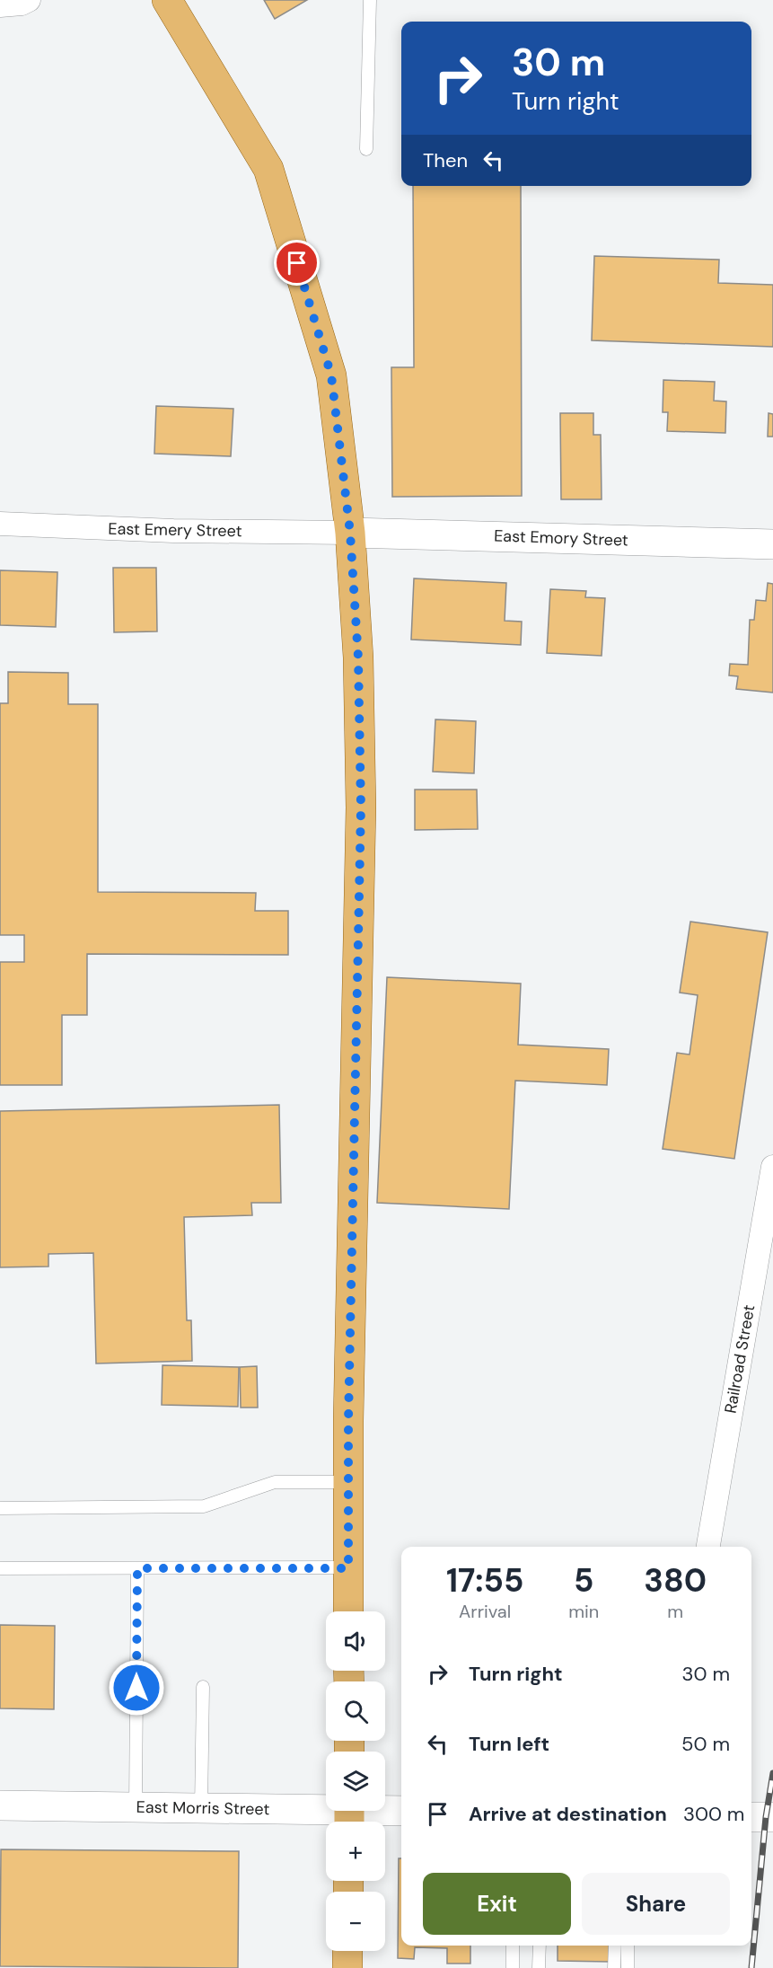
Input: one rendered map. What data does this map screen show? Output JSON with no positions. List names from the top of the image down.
{
  "streets": {
    "main road": ["East Emory Street", "East Morris Street"],
    "street": ["East Emery Street", "Railroad Street"]
  },
  "crossings": [
    ["East Emery Street", "East Emory Street"]
  ],
  "page": {
    "turn": ["30 m", "Turn right"],
    "then": "Then",
    "eta": [
      "17:55",
      "Arrival",
      "5",
      "min",
      "380",
      "m"
    ],
    "map_buttons": ["+", "−"],
    "list": [
      {
        "name": "Turn right",
        "value": "30 m"
      },
      {
        "name": "Turn left",
        "value": "50 m"
      },
      {
        "name": "Arrive at destination",
        "value": "300 m"
      }
    ],
    "buttons": ["Exit", "Share"]
  }
}
